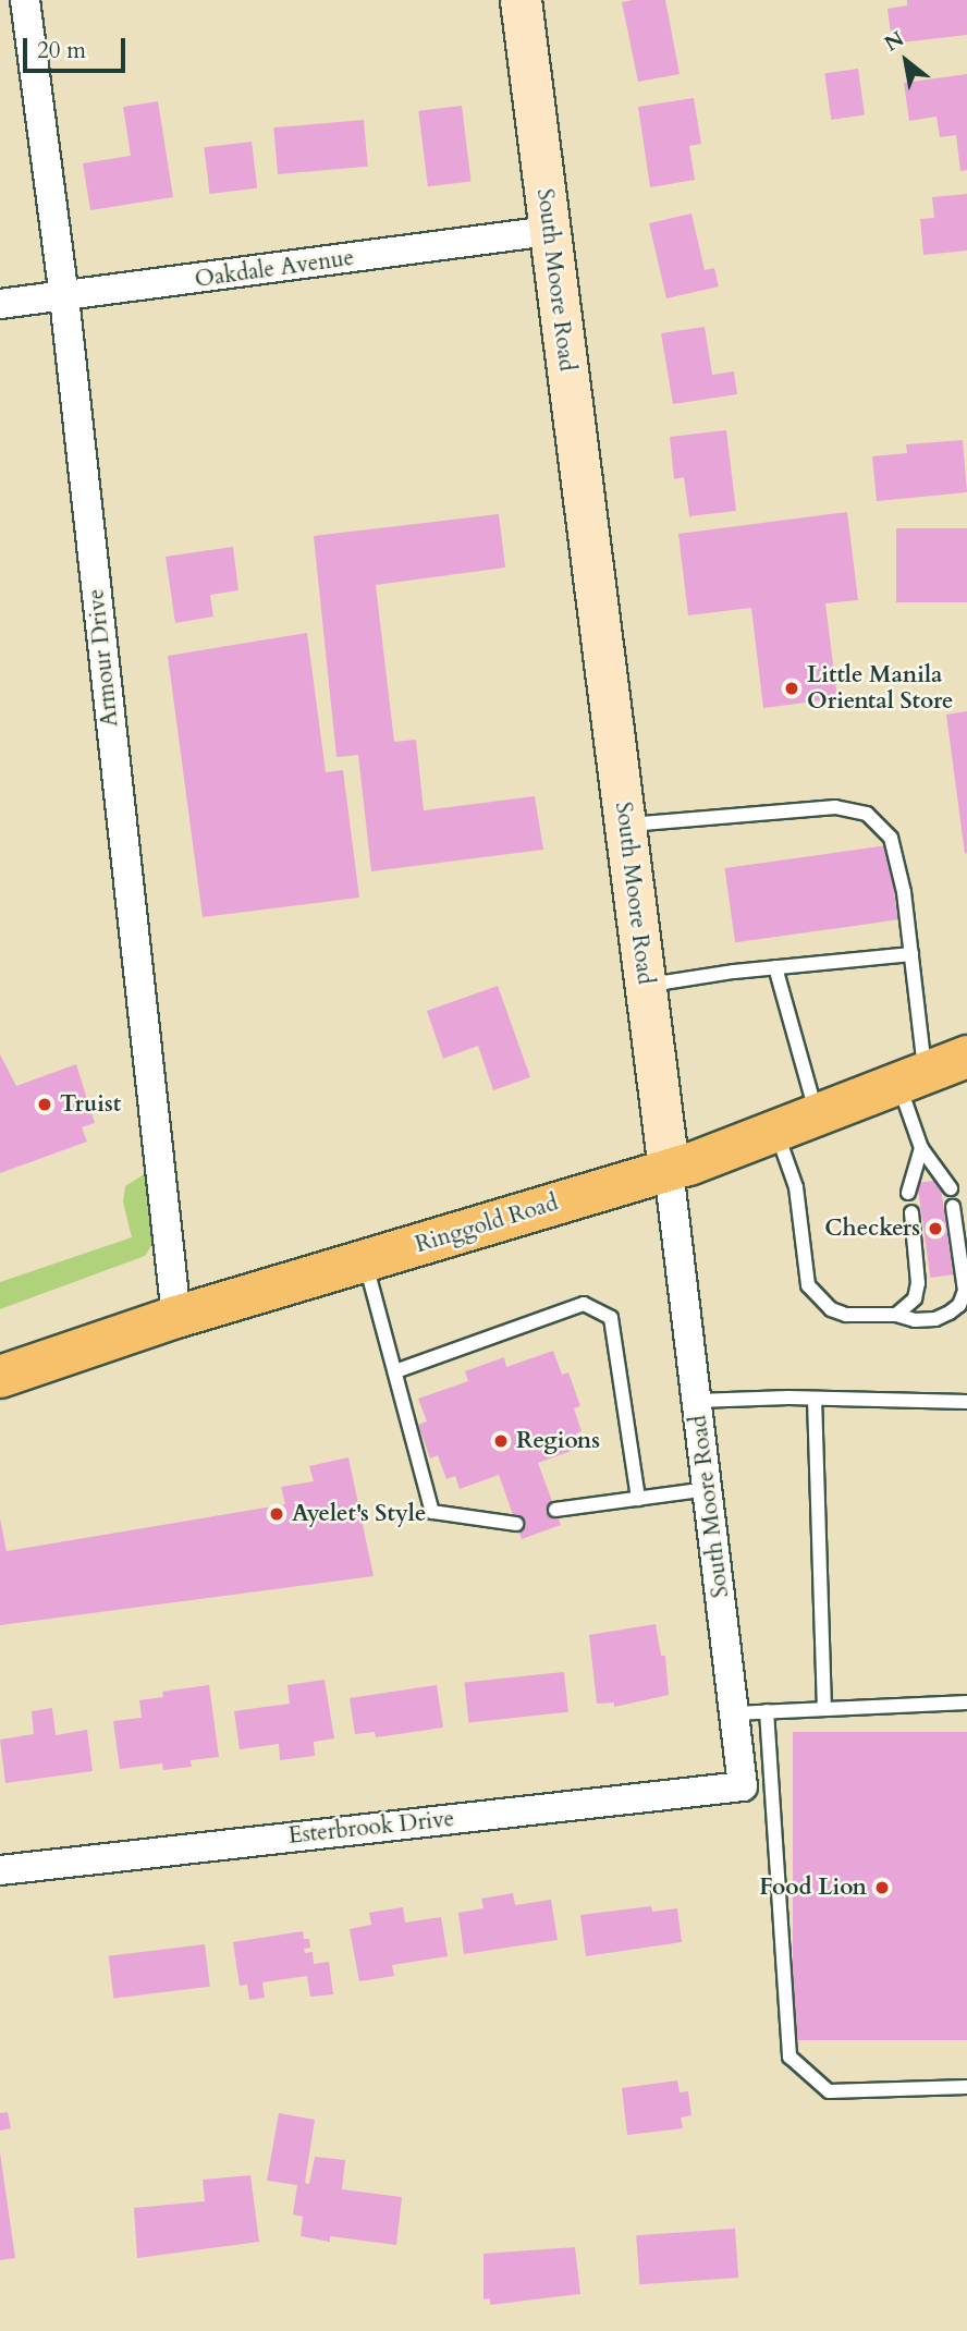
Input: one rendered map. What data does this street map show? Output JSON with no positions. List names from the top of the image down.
{
  "streets": {
    "main road": ["South Moore Road", "Ringgold Road"],
    "street": ["Oakdale Avenue", "Armour Drive", "Esterbrook Drive"]
  },
  "crossings": [
    ["Oakdale Avenue", "South Moore Road"],
    ["Oakdale Avenue", "Armour Drive"],
    ["South Moore Road", "Ringgold Road"],
    ["South Moore Road", "Esterbrook Drive"],
    ["Armour Drive", "Ringgold Road"]
  ],
  "places": [
    "Little Manila Oriental Store",
    "Truist",
    "Checkers",
    "Regions",
    "Ayelet's Style",
    "Food Lion"
  ],
  "scale_bar": "20 m",
  "north": "top left"
}
